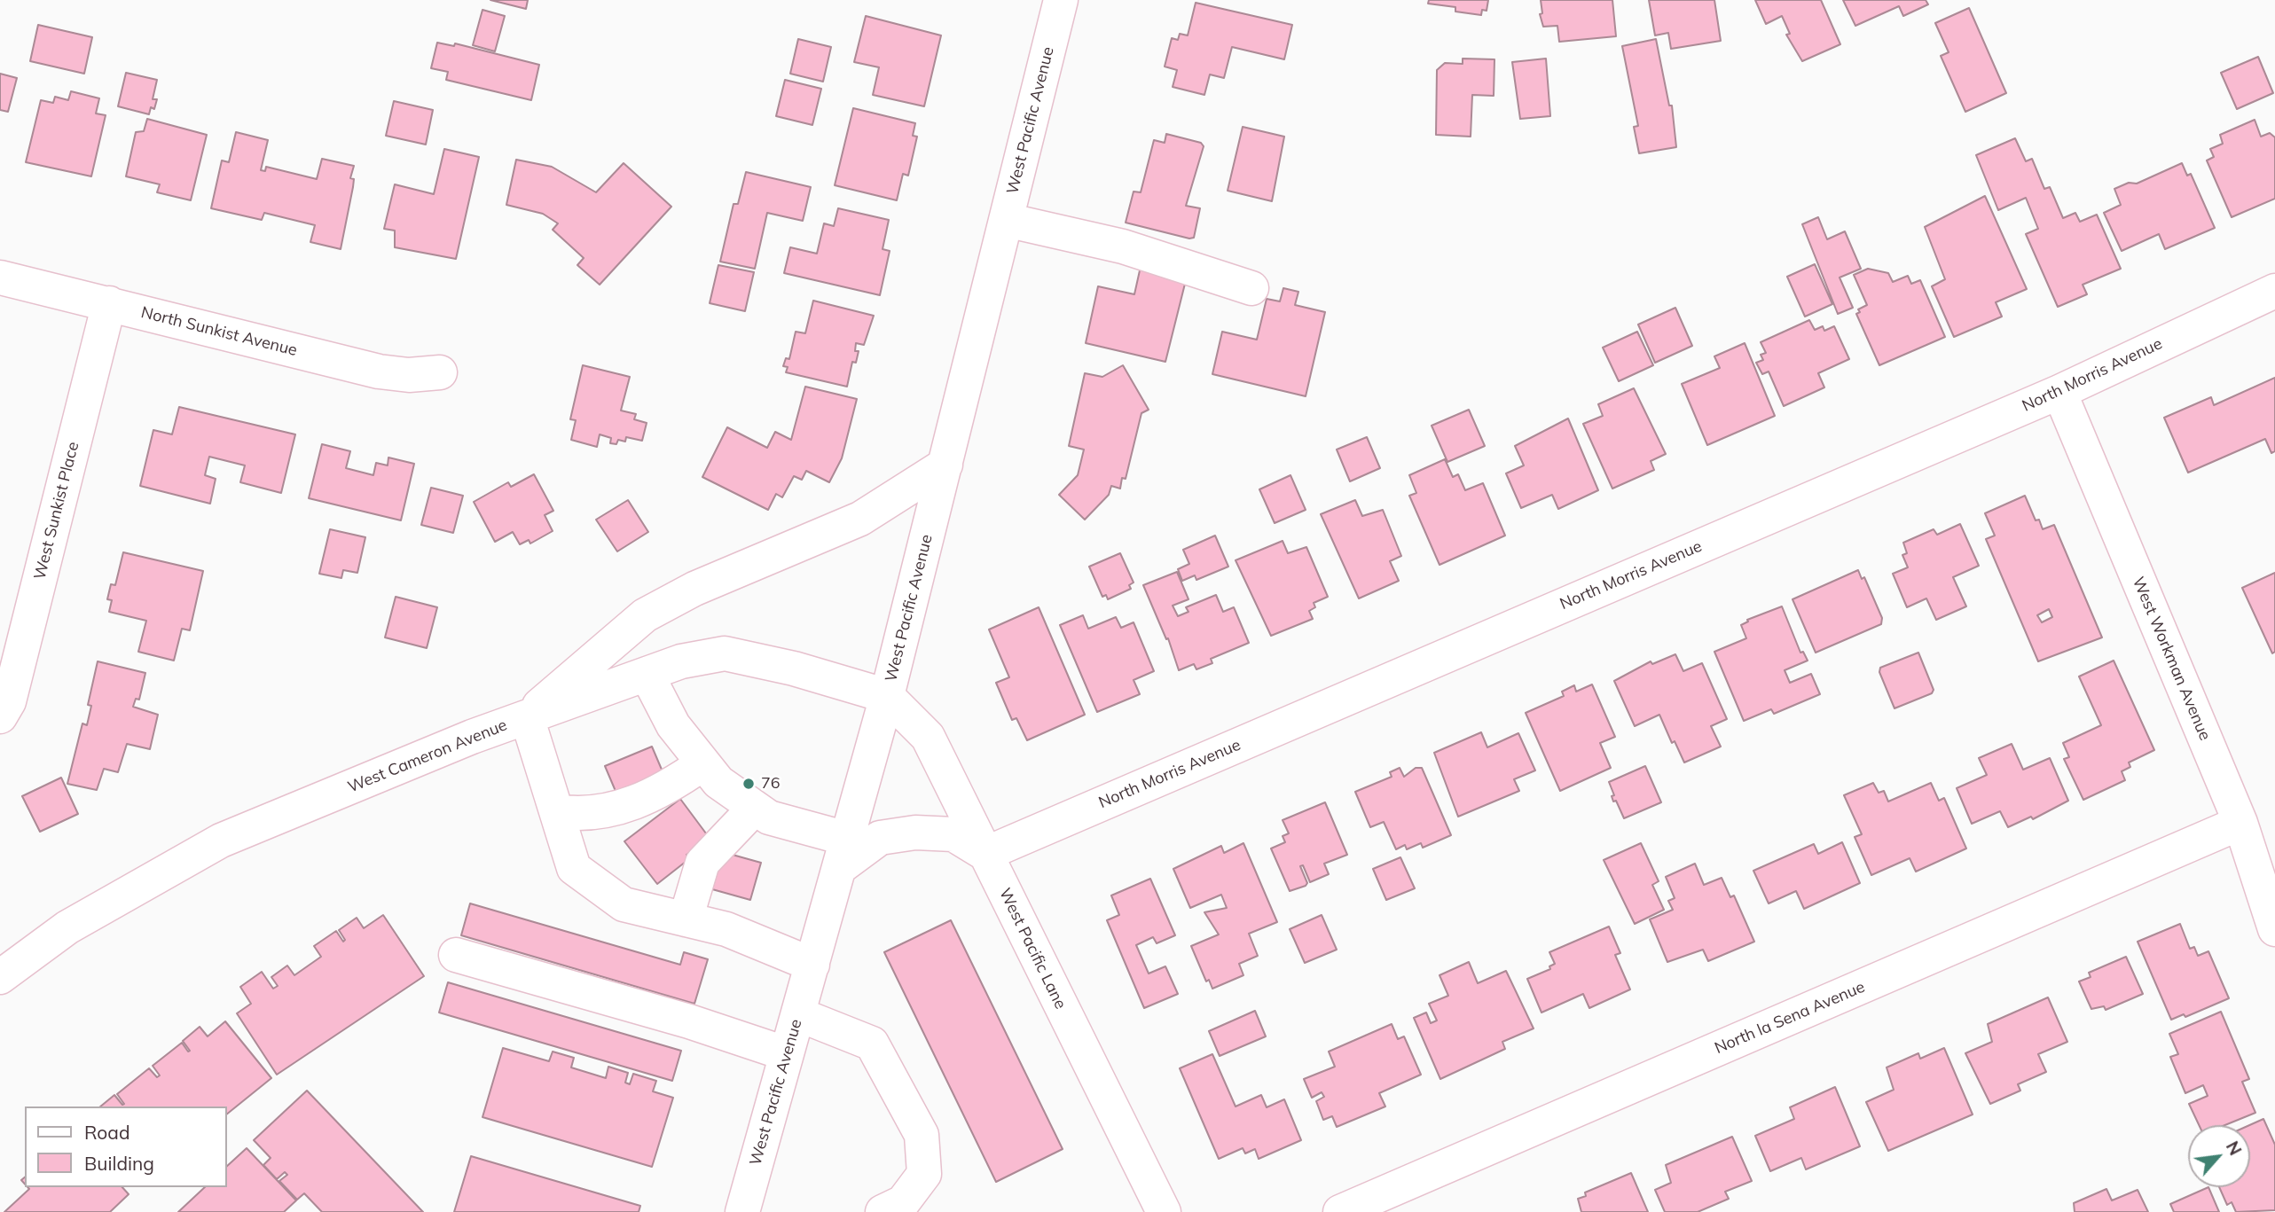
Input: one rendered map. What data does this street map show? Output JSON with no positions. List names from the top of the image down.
{
  "streets": {
    "street": [
      "West Pacific Avenue",
      "North Sunkist Avenue",
      "North Morris Avenue",
      "West Sunkist Place",
      "West Workman Avenue",
      "West Cameron Avenue",
      "West Pacific Lane",
      "North la Sena Avenue"
    ]
  },
  "crossings": [
    ["West Pacific Avenue", "West Cameron Avenue"],
    ["West Pacific Avenue", "West Pacific Lane"],
    ["North Sunkist Avenue", "West Sunkist Place"],
    ["North Morris Avenue", "West Workman Avenue"],
    ["North Morris Avenue", "West Pacific Lane"],
    ["West Workman Avenue", "North la Sena Avenue"],
    ["West Cameron Avenue", "West Pacific Lane"]
  ],
  "places": ["76"],
  "legend": ["Road", "Building"],
  "north": "top right"
}
